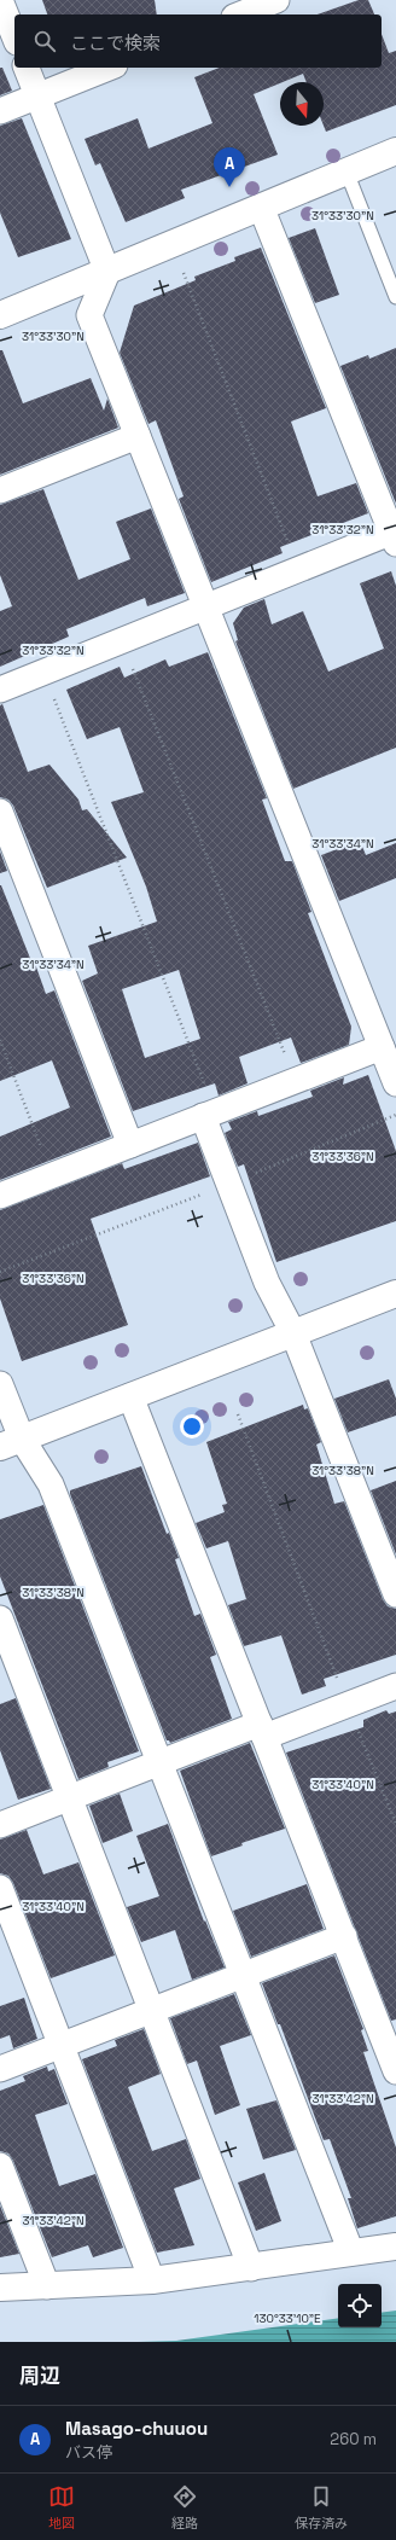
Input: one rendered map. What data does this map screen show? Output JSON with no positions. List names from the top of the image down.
{
  "north": "bottom",
  "page": {
    "search": "ここで検索",
    "pins": "A",
    "heading": "周辺",
    "list": [
      {
        "mark": "A",
        "name": "Masago-chuuou",
        "note": "バス停",
        "value": "260 m"
      }
    ],
    "nav": ["地図", "経路", "保存済み"]
  },
  "coordinates": [
    "31°33'30\"N",
    "31°33'32\"N",
    "31°33'34\"N",
    "31°33'36\"N",
    "31°33'38\"N",
    "31°33'40\"N",
    "31°33'42\"N",
    "130°33'10\"E"
  ]
}
